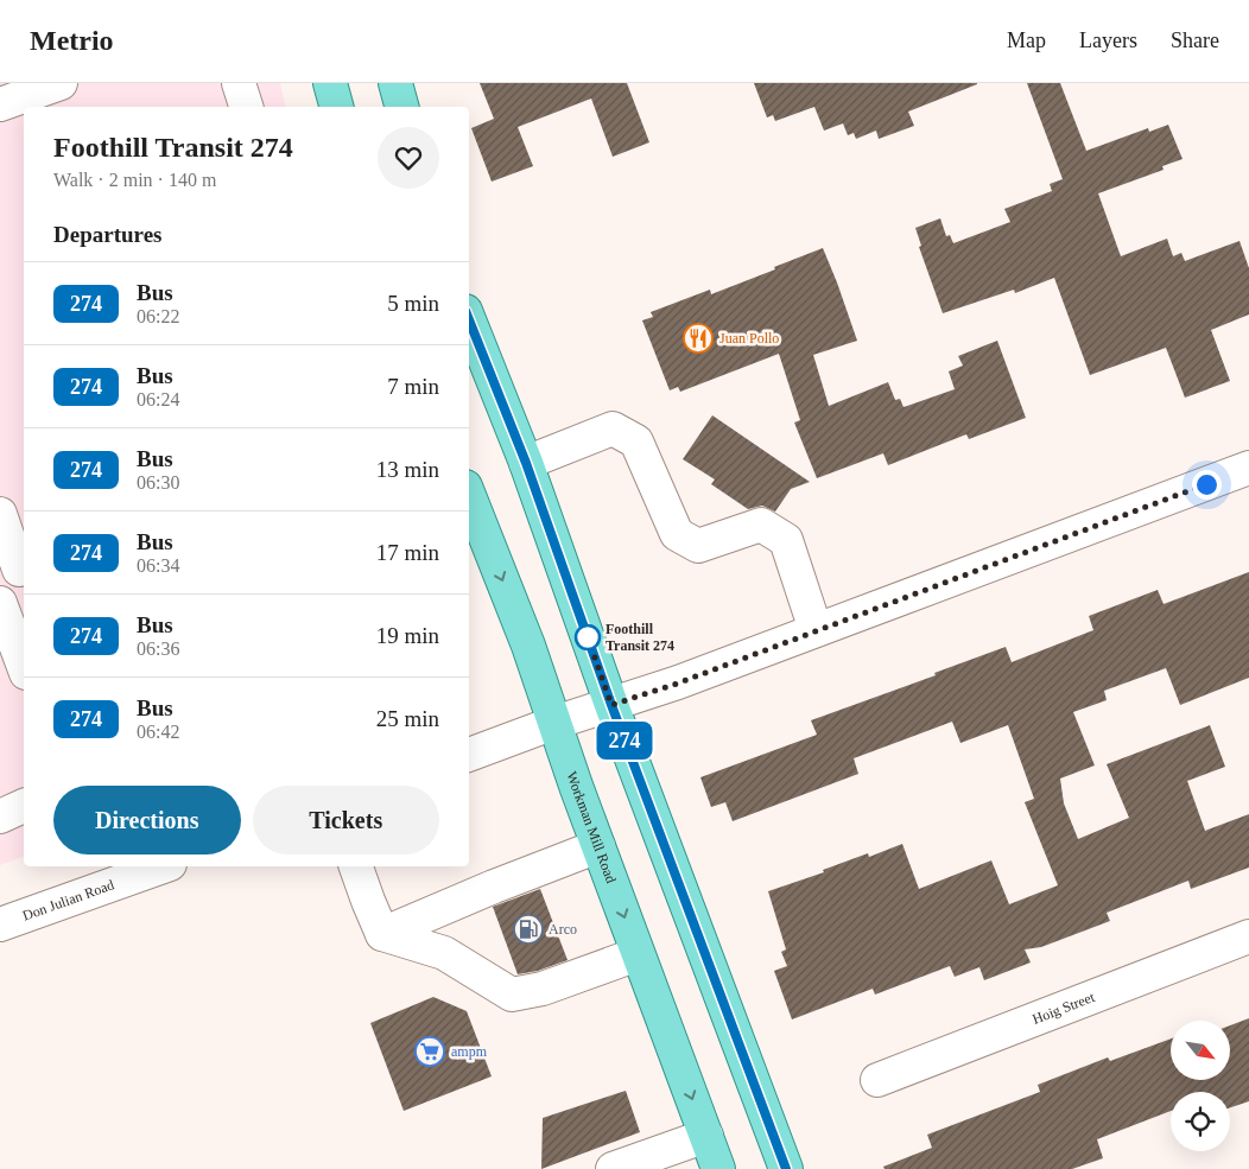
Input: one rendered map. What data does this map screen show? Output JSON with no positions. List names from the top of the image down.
{
  "streets": {
    "main road": ["Workman Mill Road"],
    "street": ["Don Julian Road", "Hoig Street"]
  },
  "places": {
    "restaurant": ["Juan Pollo"],
    "other": ["Foothill Transit 274"],
    "fuel station": ["Arco"],
    "supermarket": ["ampm"]
  },
  "lines": ["bus line 274"],
  "north": "bottom right",
  "page": {
    "header": "Metrio",
    "nav": ["Map", "Layers", "Share"],
    "on_map": "274",
    "heading": [
      ["Foothill Transit 274", "Walk · 2 min · 140 m"],
      "Departures"
    ],
    "list": [
      {
        "mark": "274",
        "name": "Bus",
        "note": "06:22",
        "value": "5 min"
      },
      {
        "mark": "274",
        "name": "Bus",
        "note": "06:24",
        "value": "7 min"
      },
      {
        "mark": "274",
        "name": "Bus",
        "note": "06:30",
        "value": "13 min"
      },
      {
        "mark": "274",
        "name": "Bus",
        "note": "06:34",
        "value": "17 min"
      },
      {
        "mark": "274",
        "name": "Bus",
        "note": "06:36",
        "value": "19 min"
      },
      {
        "mark": "274",
        "name": "Bus",
        "note": "06:42",
        "value": "25 min"
      }
    ],
    "buttons": ["Directions", "Tickets"]
  }
}
